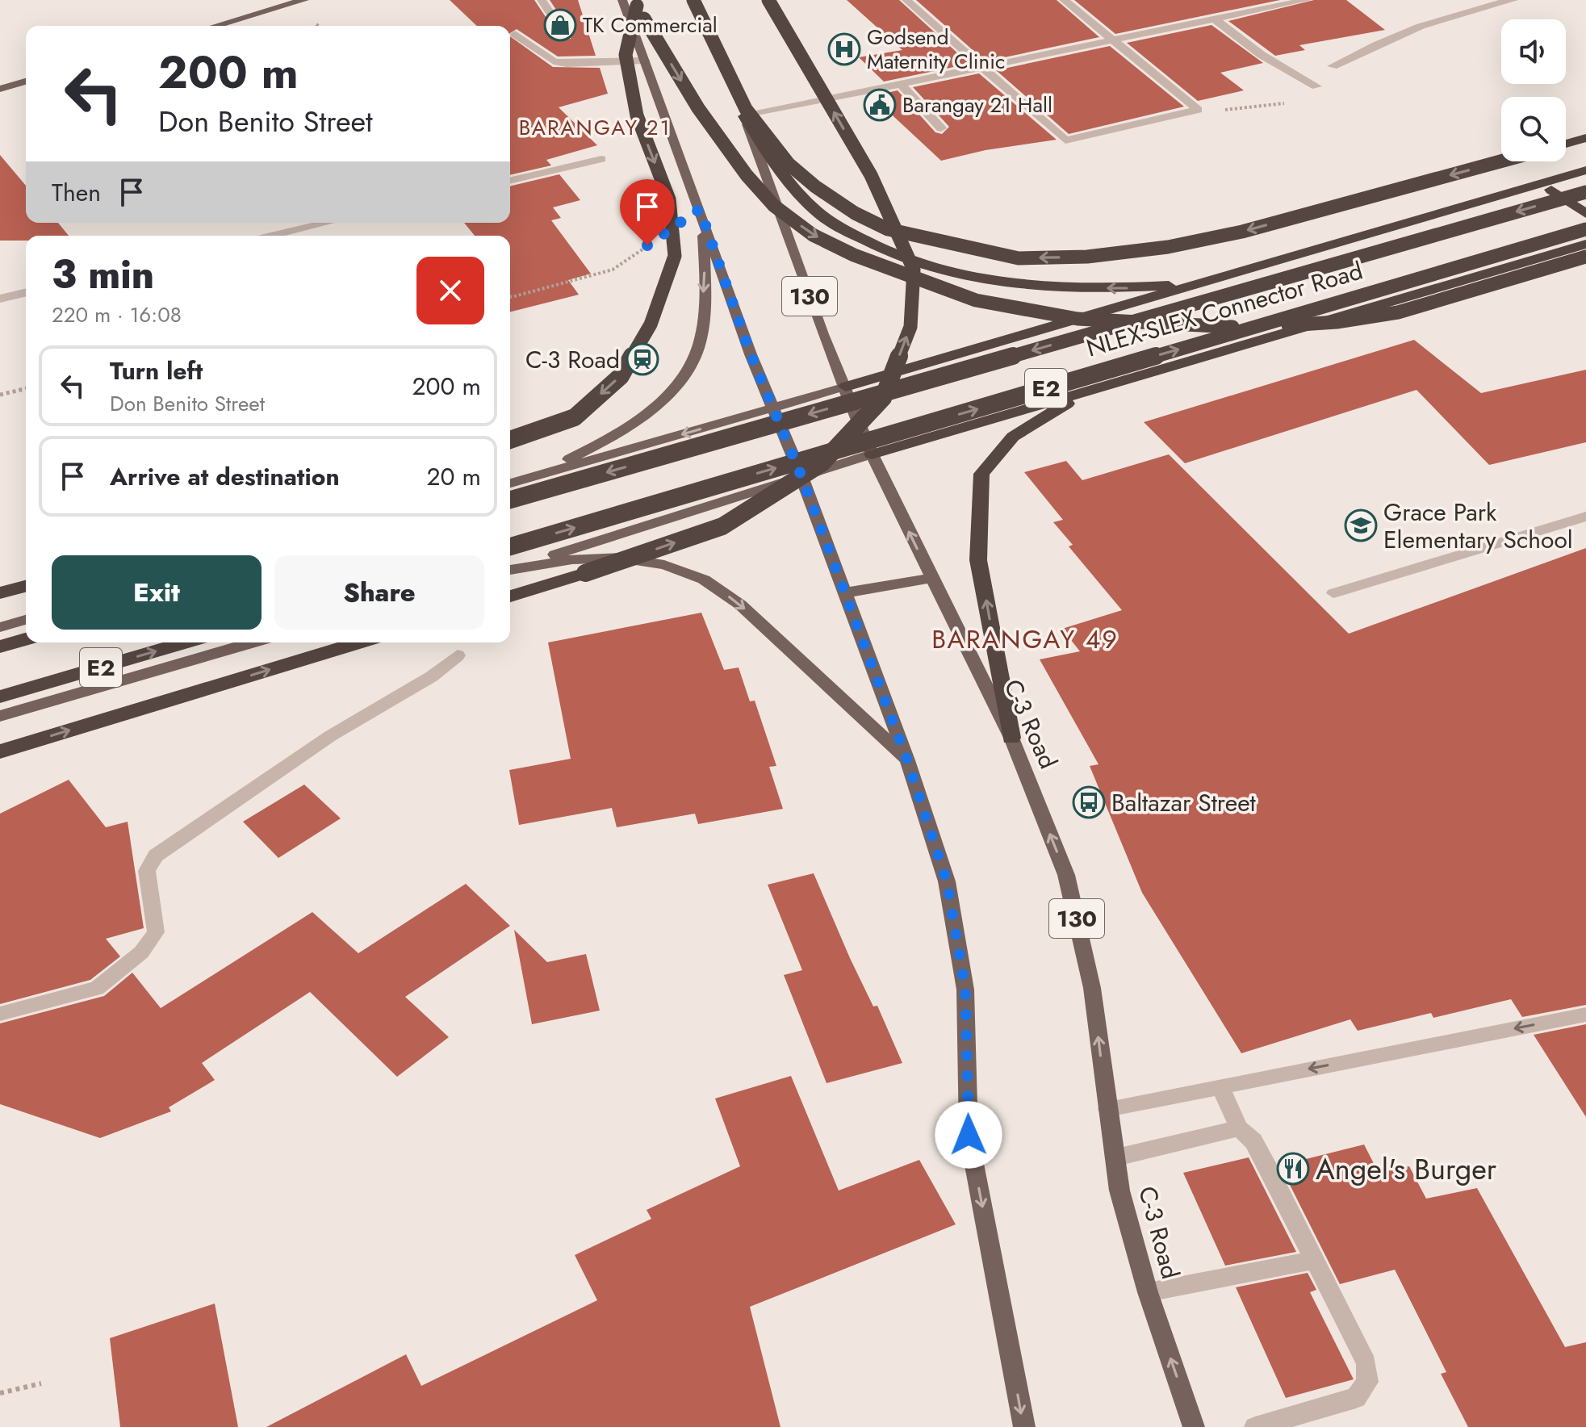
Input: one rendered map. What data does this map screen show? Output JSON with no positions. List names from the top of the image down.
{
  "streets": {
    "highway": ["NLEX-SLEX Connector Road", "E2"],
    "main road": ["130", "C-3 Road"]
  },
  "districts": ["BARANGAY 21", "BARANGAY 49"],
  "places": {
    "shop": ["TK Commercial"],
    "hospital": ["Godsend Maternity Clinic"],
    "public building": ["Barangay 21 Hall"],
    "station": ["C-3 Road"],
    "school or university": ["Grace Park Elementary School"],
    "bus stop": ["Baltazar Street"],
    "restaurant": ["Angel's Burger"]
  },
  "page": {
    "turn": ["200 m", "Don Benito Street"],
    "then": "Then",
    "heading": ["3 min", "220 m · 16:08"],
    "list": [
      {
        "name": "Turn left",
        "note": "Don Benito Street",
        "value": "200 m"
      },
      {
        "name": "Arrive at destination",
        "value": "20 m"
      }
    ],
    "buttons": ["Exit", "Share"]
  }
}
